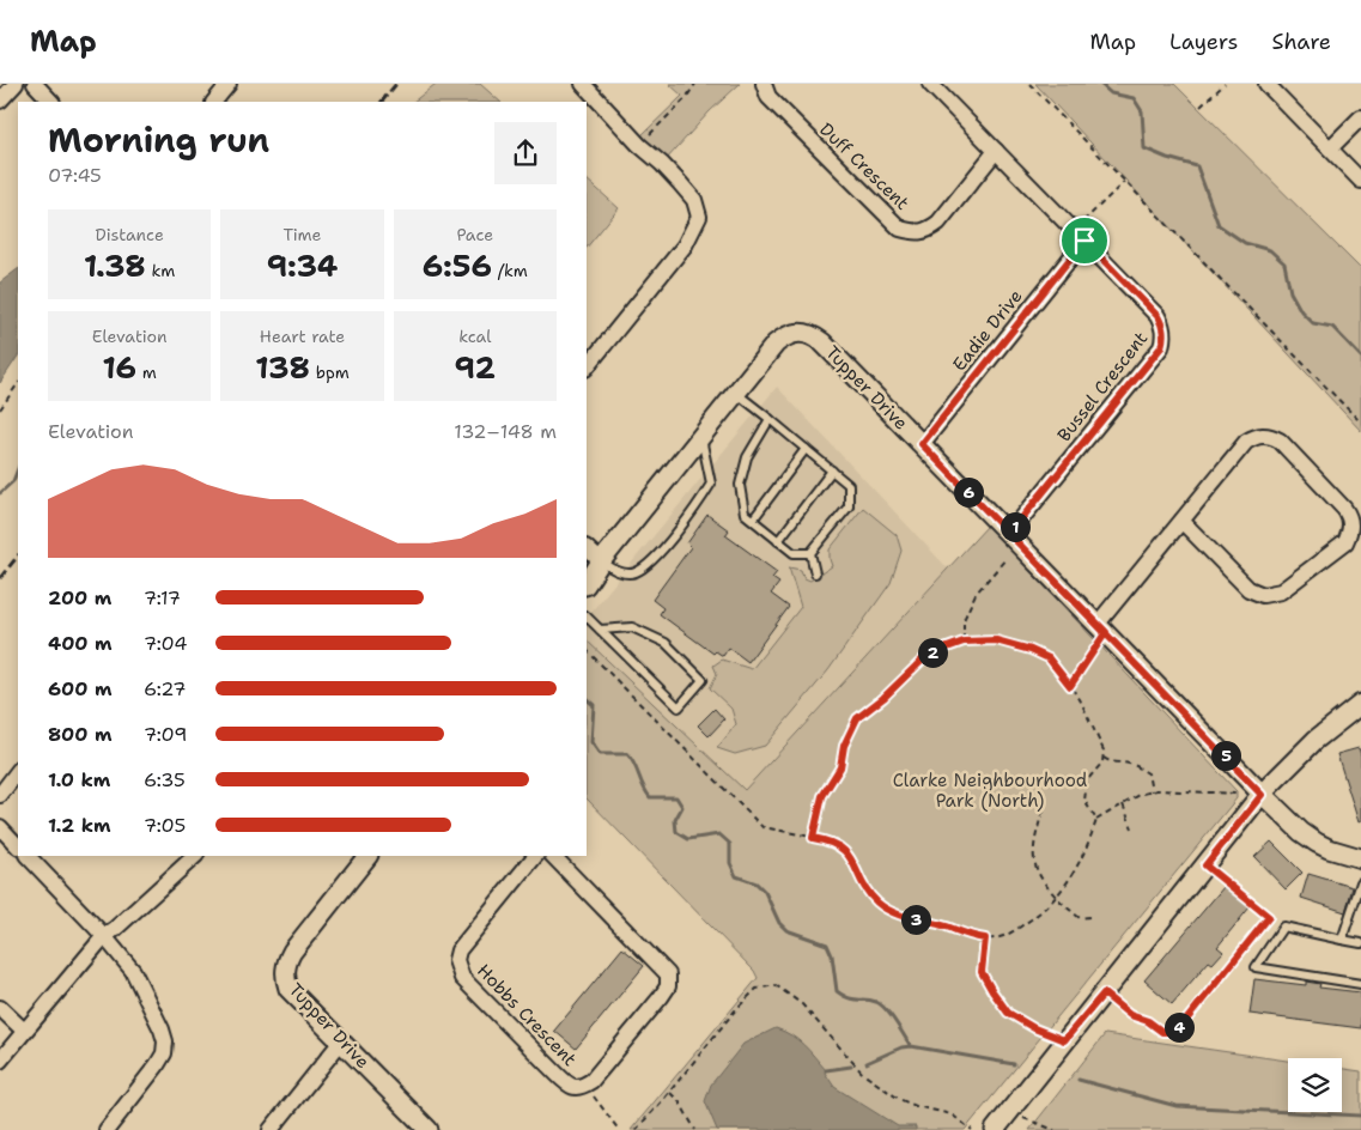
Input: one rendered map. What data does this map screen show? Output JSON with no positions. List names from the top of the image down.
{
  "streets": {
    "street": [
      "Duff Crescent",
      "Eadie Drive",
      "Bussel Crescent",
      "Tupper Drive",
      "Hobbs Crescent"
    ]
  },
  "crossings": [
    ["Duff Crescent", "Bussel Crescent"],
    ["Eadie Drive", "Bussel Crescent"],
    ["Eadie Drive", "Tupper Drive"],
    ["Bussel Crescent", "Tupper Drive"]
  ],
  "parks": ["Clarke Neighbourhood Park (North)"],
  "page": {
    "header": "Map",
    "nav": ["Map", "Layers", "Share"],
    "heading": ["Morning run", "07:45"],
    "stats": [
      ["Distance", "1.38 km"],
      ["Time", "9:34"],
      ["Pace", "6:56 /km"],
      ["Elevation", "16 m"],
      ["Heart rate", "138 bpm"],
      ["kcal", "92"]
    ],
    "chart": ["Elevation", "132–148 m"],
    "pins": [
      "6",
      "1",
      "2",
      "5",
      "3",
      "4"
    ],
    "list": [
      {
        "name": "200 m",
        "note": "7:17"
      },
      {
        "name": "400 m",
        "note": "7:04"
      },
      {
        "name": "600 m",
        "note": "6:27"
      },
      {
        "name": "800 m",
        "note": "7:09"
      },
      {
        "name": "1.0 km",
        "note": "6:35"
      },
      {
        "name": "1.2 km",
        "note": "7:05"
      }
    ]
  }
}
